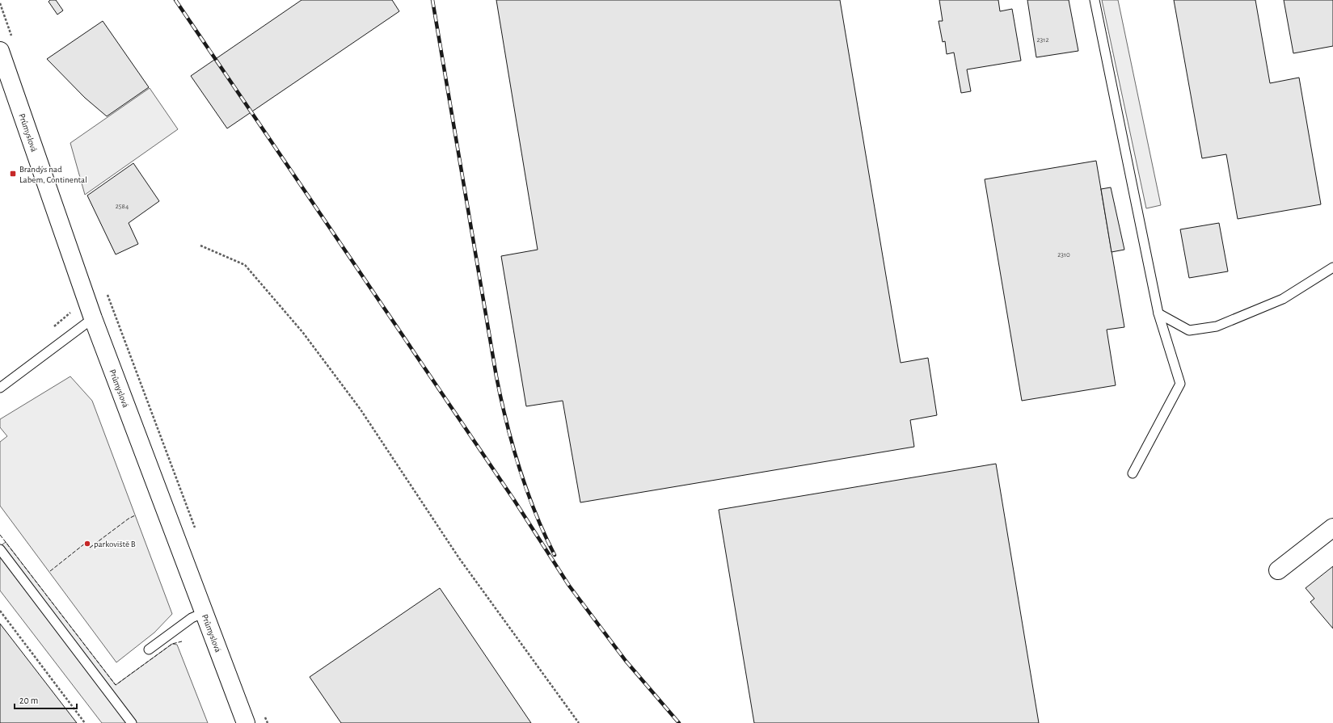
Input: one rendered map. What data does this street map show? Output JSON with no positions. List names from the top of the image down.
{
  "streets": {
    "main road": ["Průmyslová"]
  },
  "places": {
    "transit": ["Brandýs nad Labem, Continental"],
    "other": ["parkoviště B"]
  },
  "house_numbers": ["2312", "2584", "2310"],
  "scale_bar": "20 m"
}
